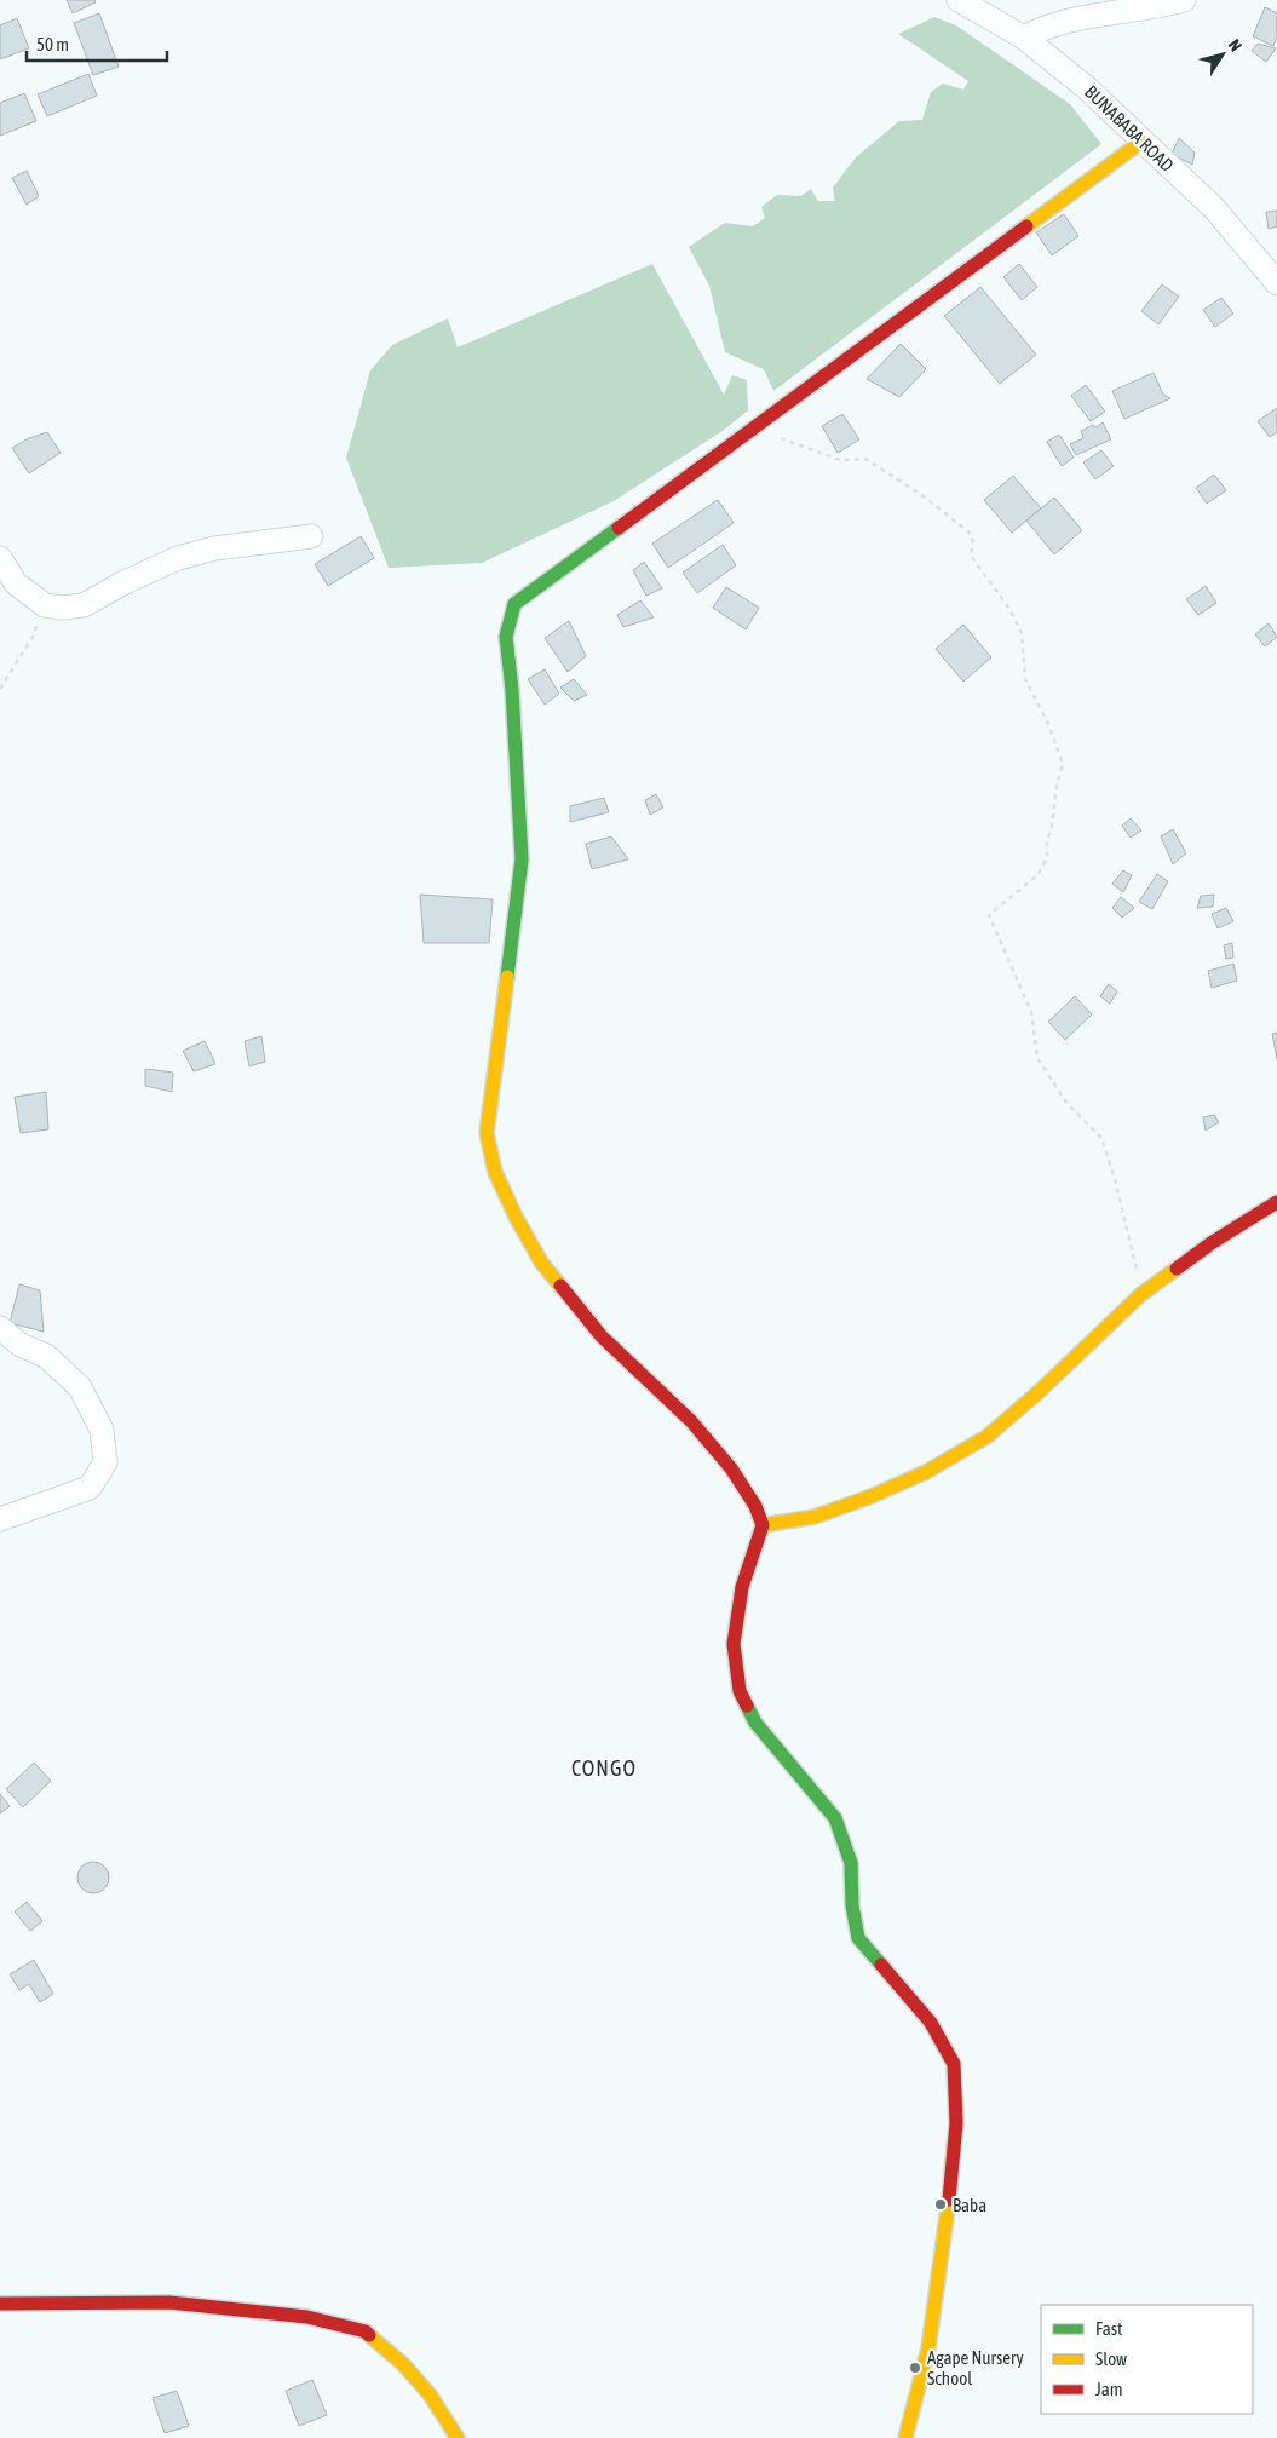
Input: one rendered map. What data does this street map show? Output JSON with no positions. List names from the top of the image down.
{
  "streets": {
    "street": ["BUNABABA ROAD"]
  },
  "districts": ["CONGO"],
  "places": ["Baba", "Agape Nursery School"],
  "legend": ["Fast", "Slow", "Jam"],
  "scale_bar": "50 m",
  "north": "top right"
}
